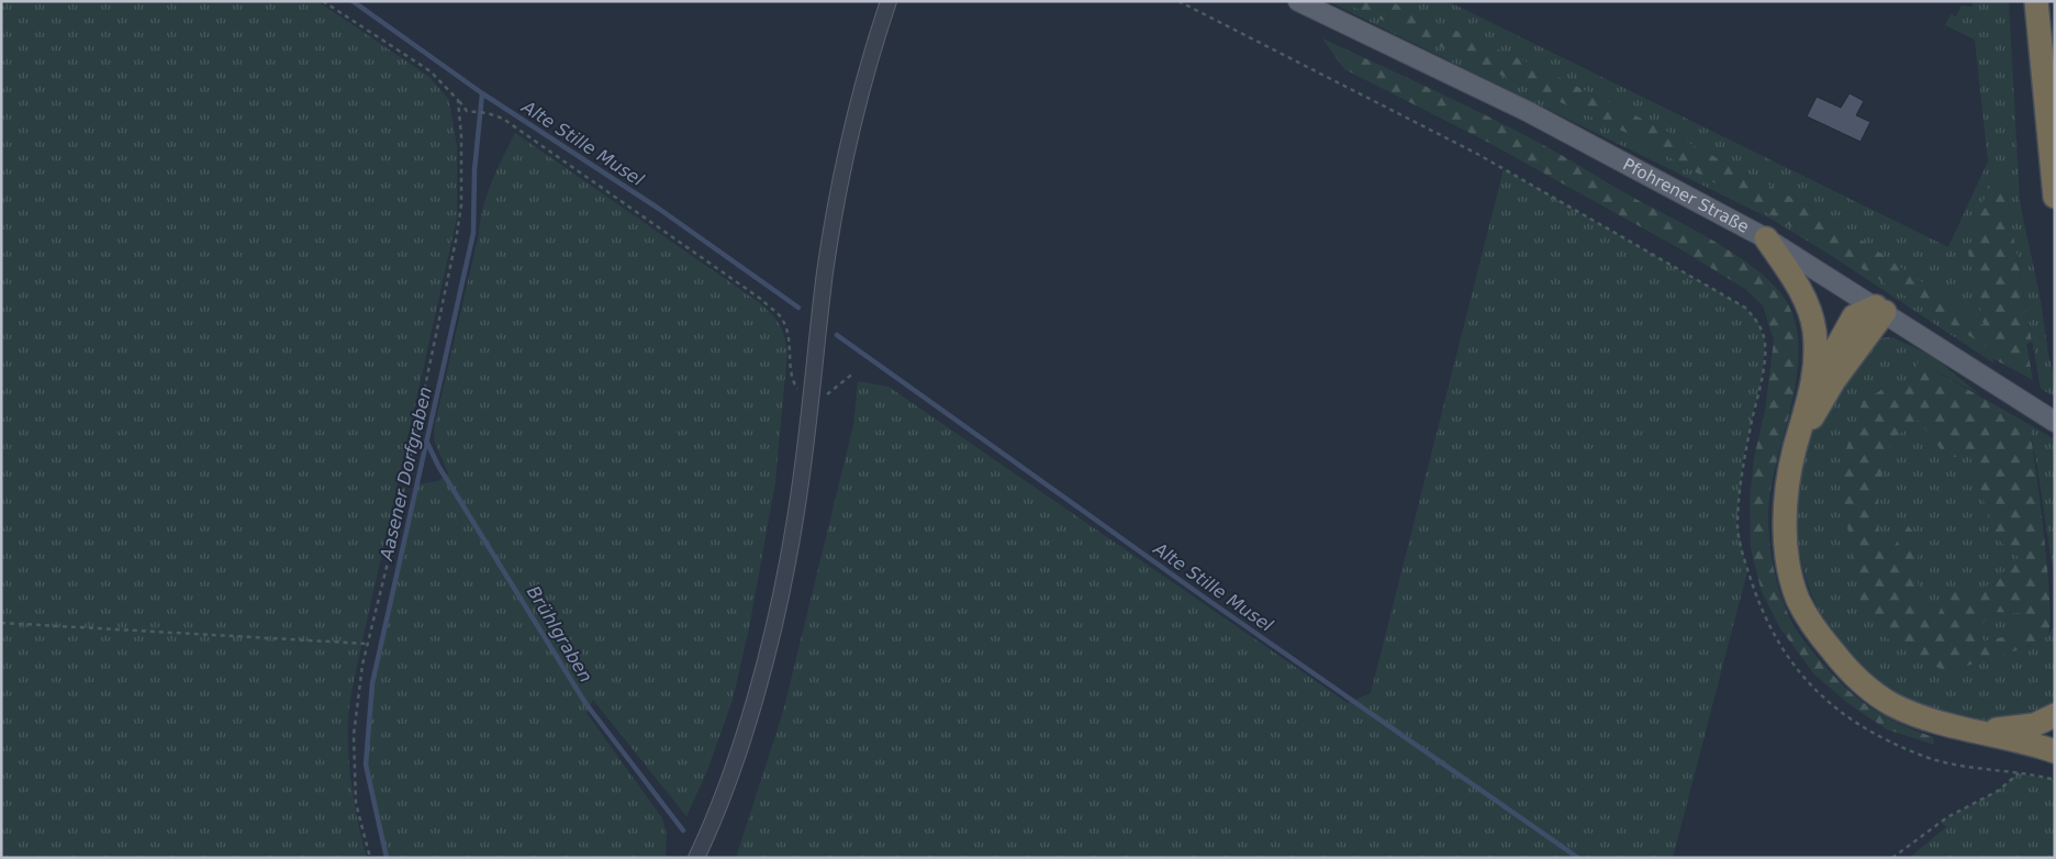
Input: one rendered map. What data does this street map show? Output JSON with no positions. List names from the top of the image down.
{
  "streets": {
    "main road": ["Pfohrener Straße"]
  },
  "water": ["Alte Stille Musel", "Aasener Dorfgraben", "Brühlgraben"]
}
